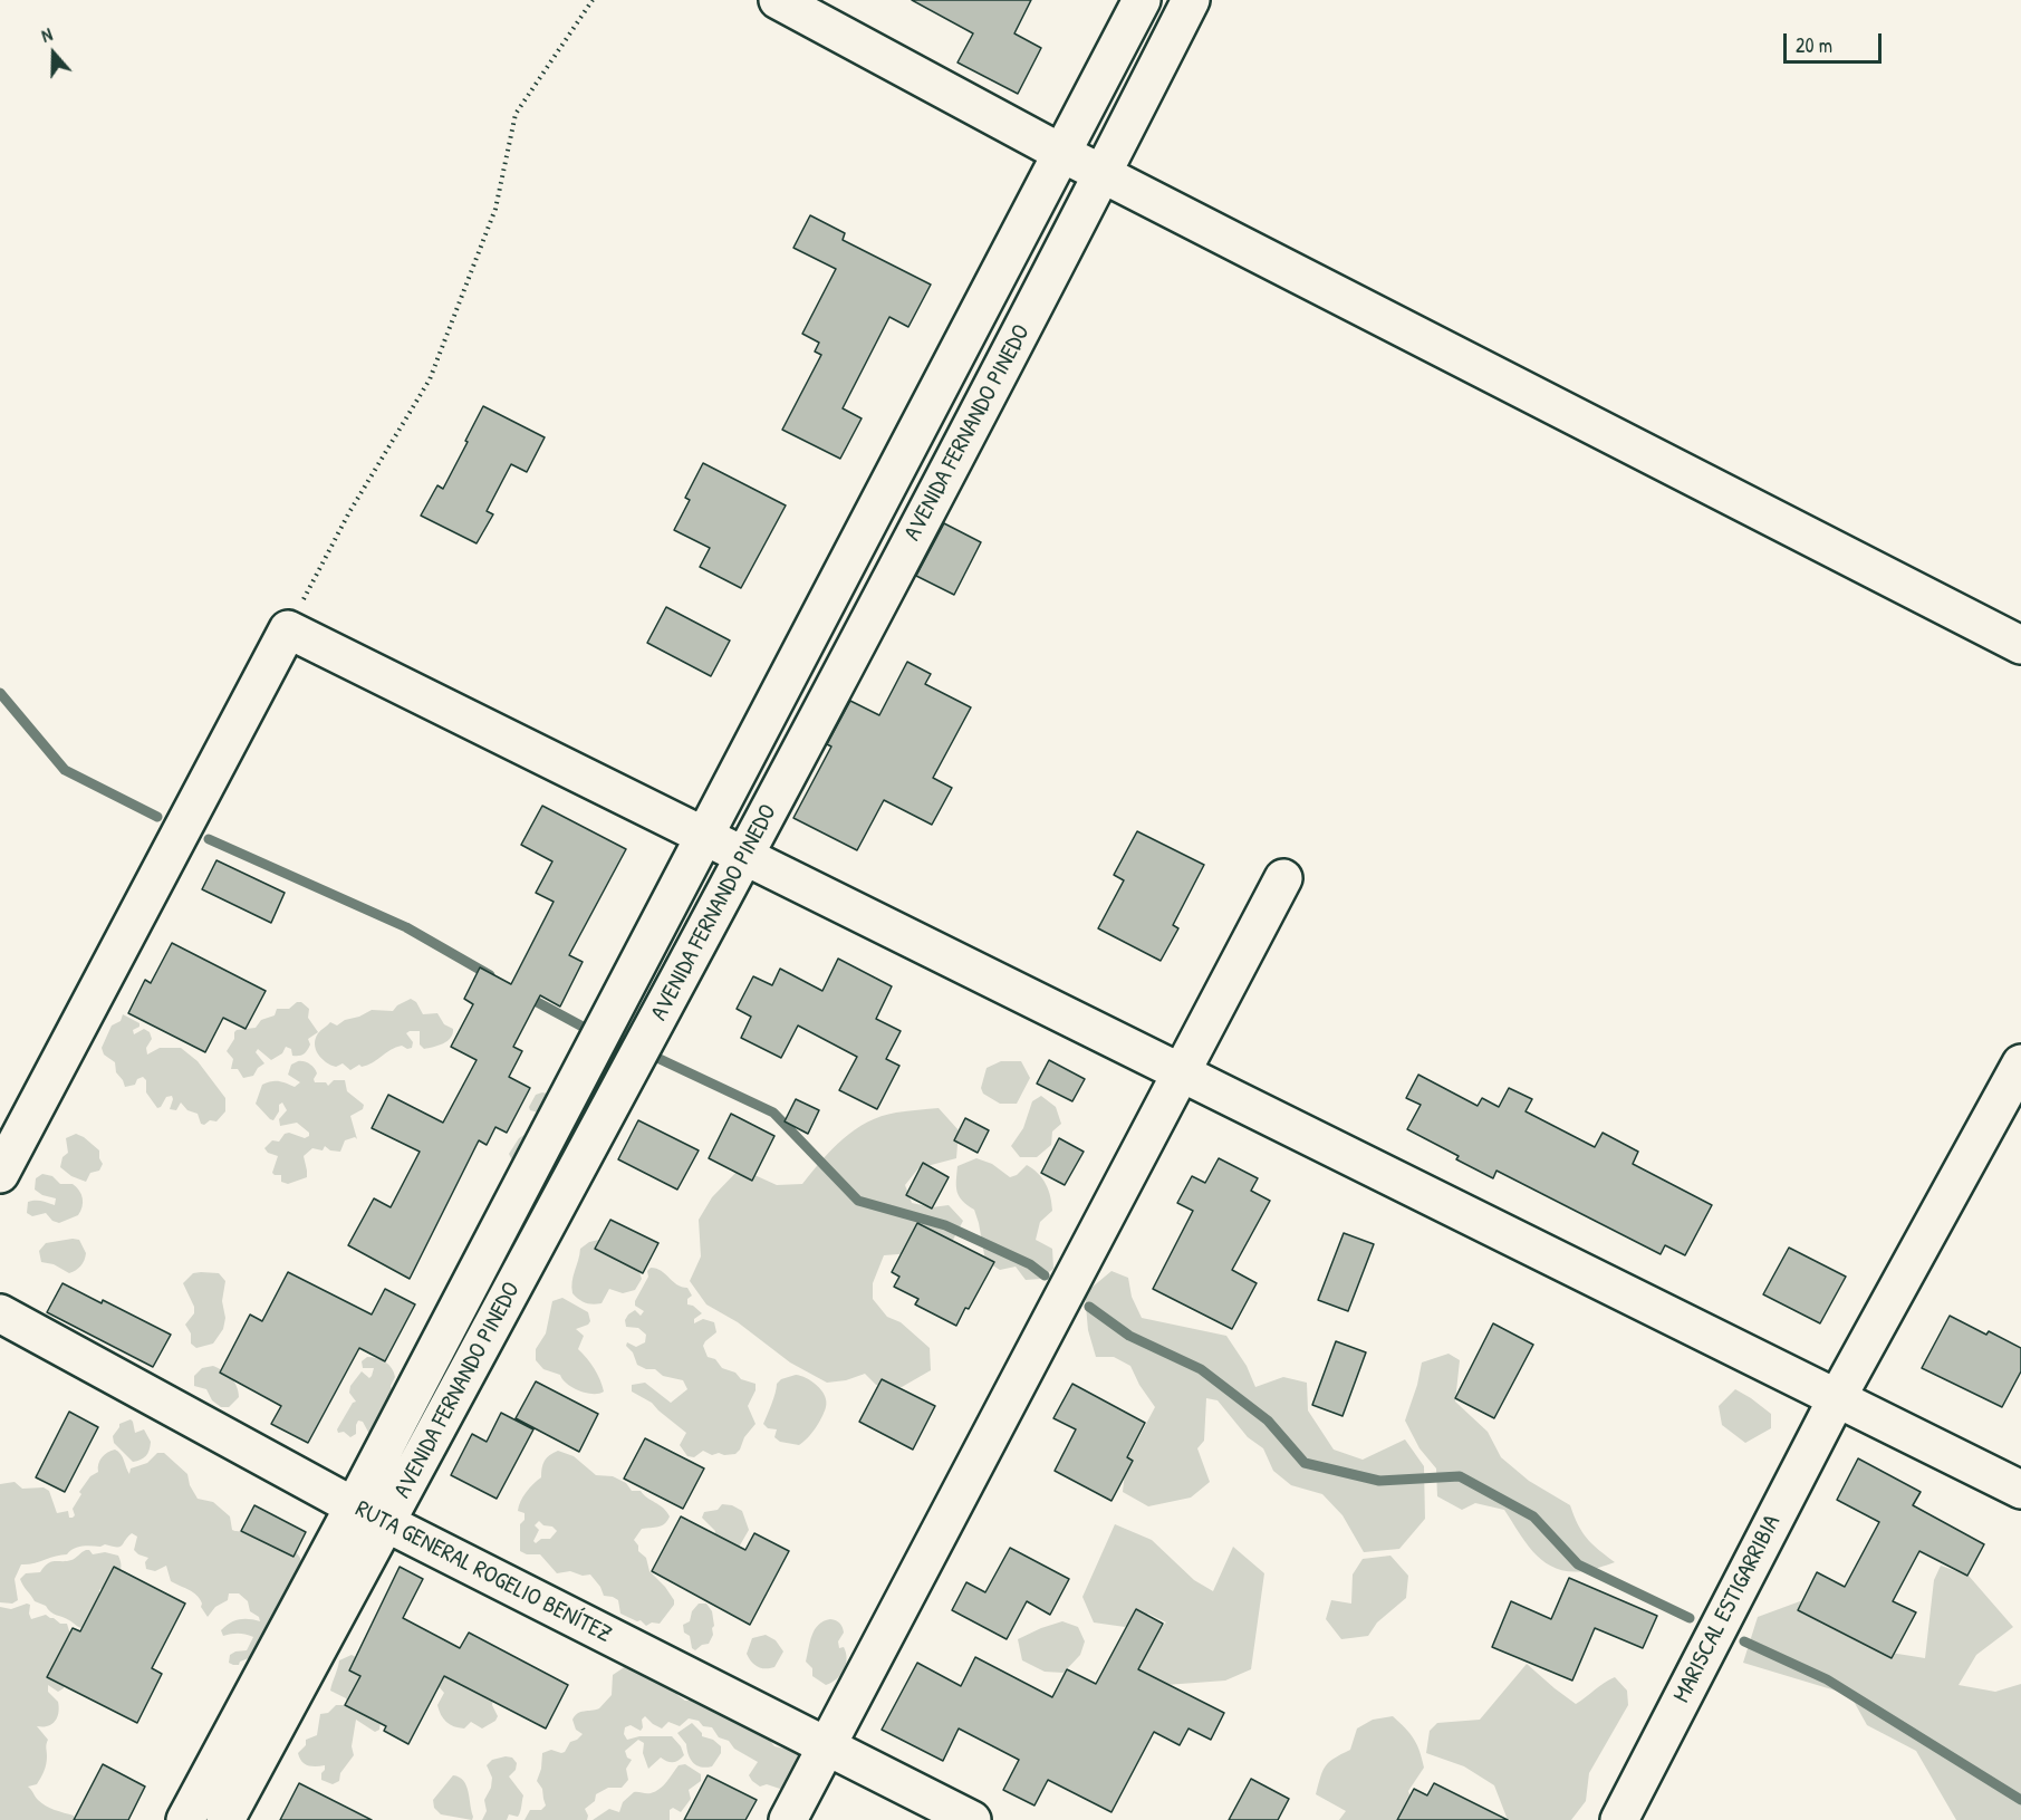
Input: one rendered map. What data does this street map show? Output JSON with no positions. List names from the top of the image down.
{
  "streets": {
    "street": ["AVENIDA FERNANDO PINEDO", "RUTA GENERAL ROGELIO BENÍTEZ", "MARISCAL ESTIGARRIBIA"]
  },
  "crossings": [
    ["AVENIDA FERNANDO PINEDO", "RUTA GENERAL ROGELIO BENÍTEZ"]
  ],
  "scale_bar": "20 m",
  "north": "top"
}
